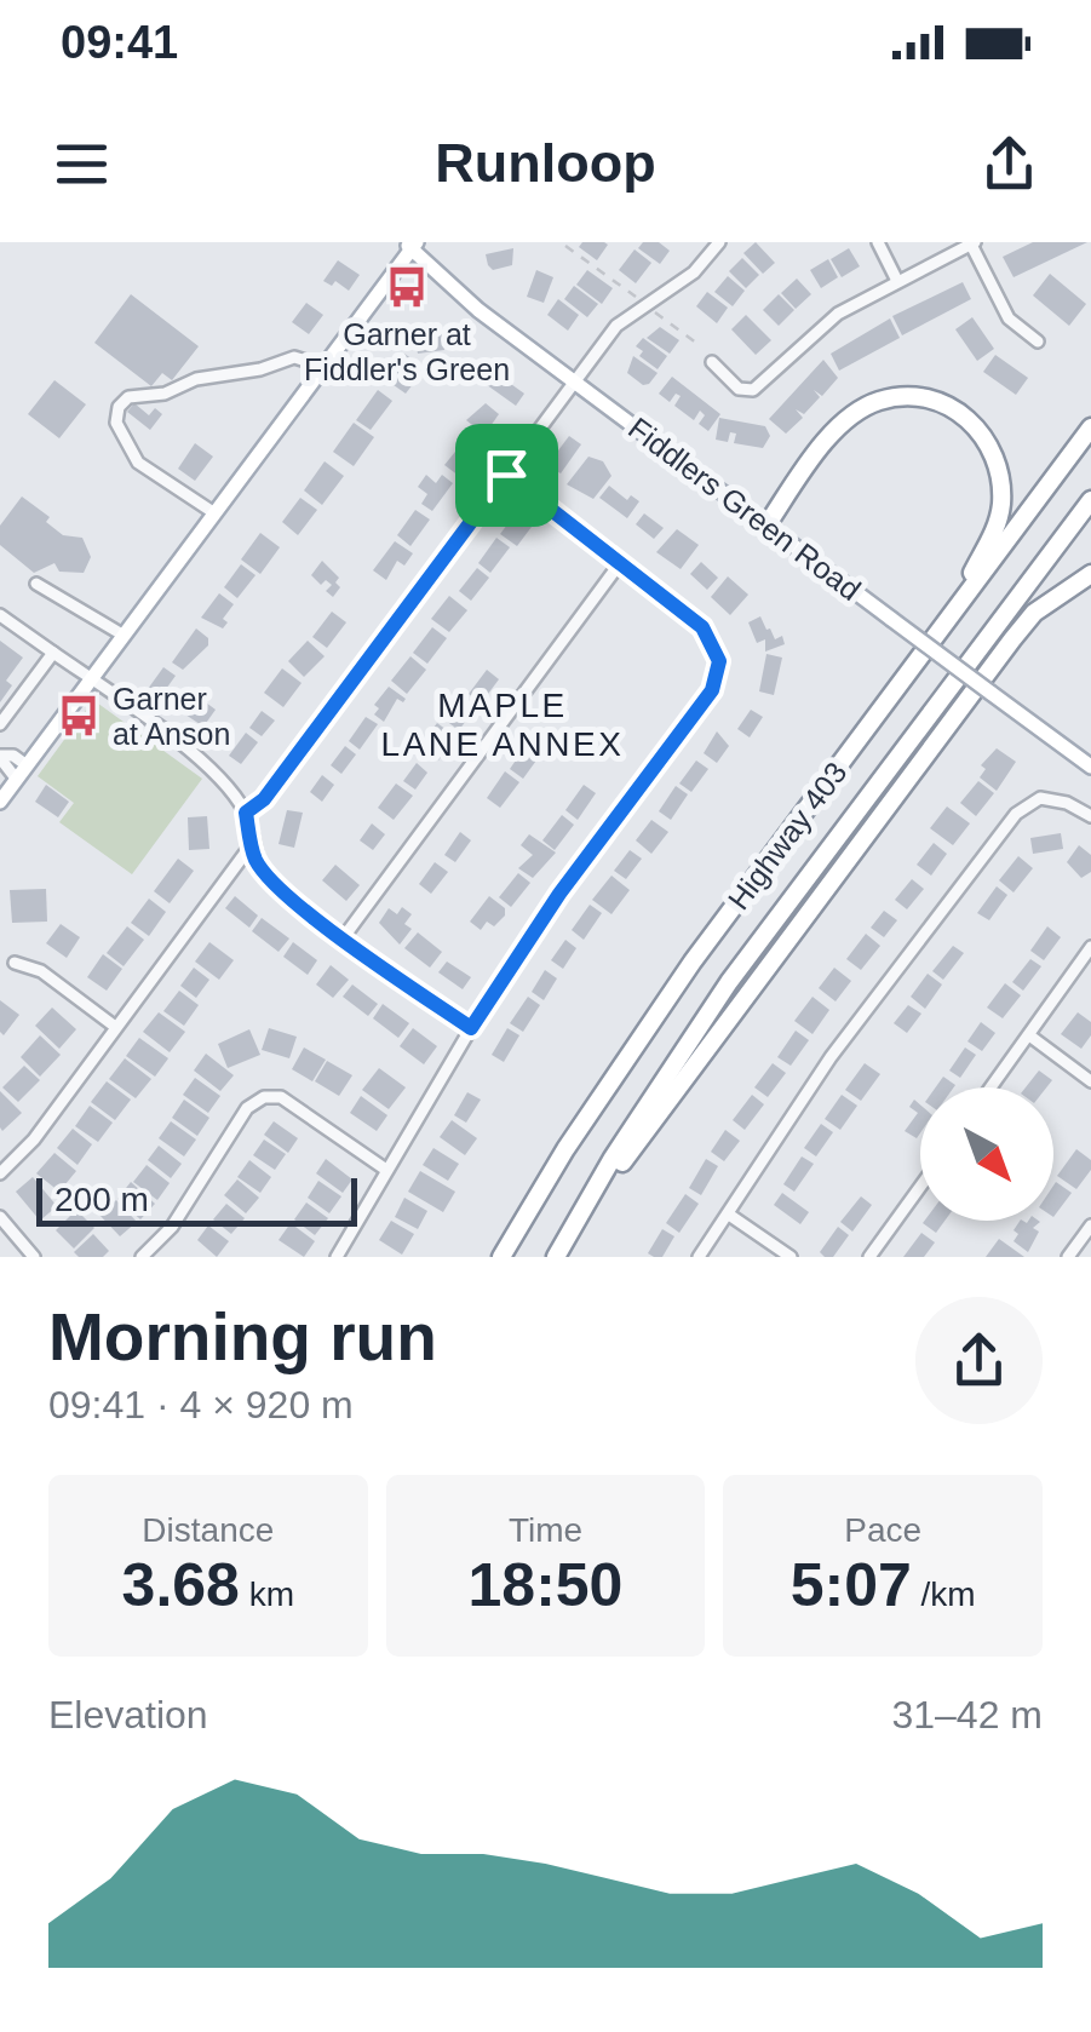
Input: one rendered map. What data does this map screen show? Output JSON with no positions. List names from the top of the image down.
{
  "streets": {
    "highway": ["Highway 403"],
    "main road": ["Fiddlers Green Road"]
  },
  "districts": ["MAPLE LANE ANNEX"],
  "places": {
    "bus stop": ["Garner at Fiddler's Green", "Garner at Anson"]
  },
  "scale_bar": "200 m",
  "north": "bottom right",
  "page": {
    "status": "09:41",
    "header": "Runloop",
    "scale": "200 m",
    "heading": ["Morning run", "09:41 · 4 × 920 m"],
    "stats": [
      ["Distance", "3.68 km"],
      ["Time", "18:50"],
      ["Pace", "5:07 /km"]
    ],
    "chart": ["Elevation", "31–42 m"]
  }
}
